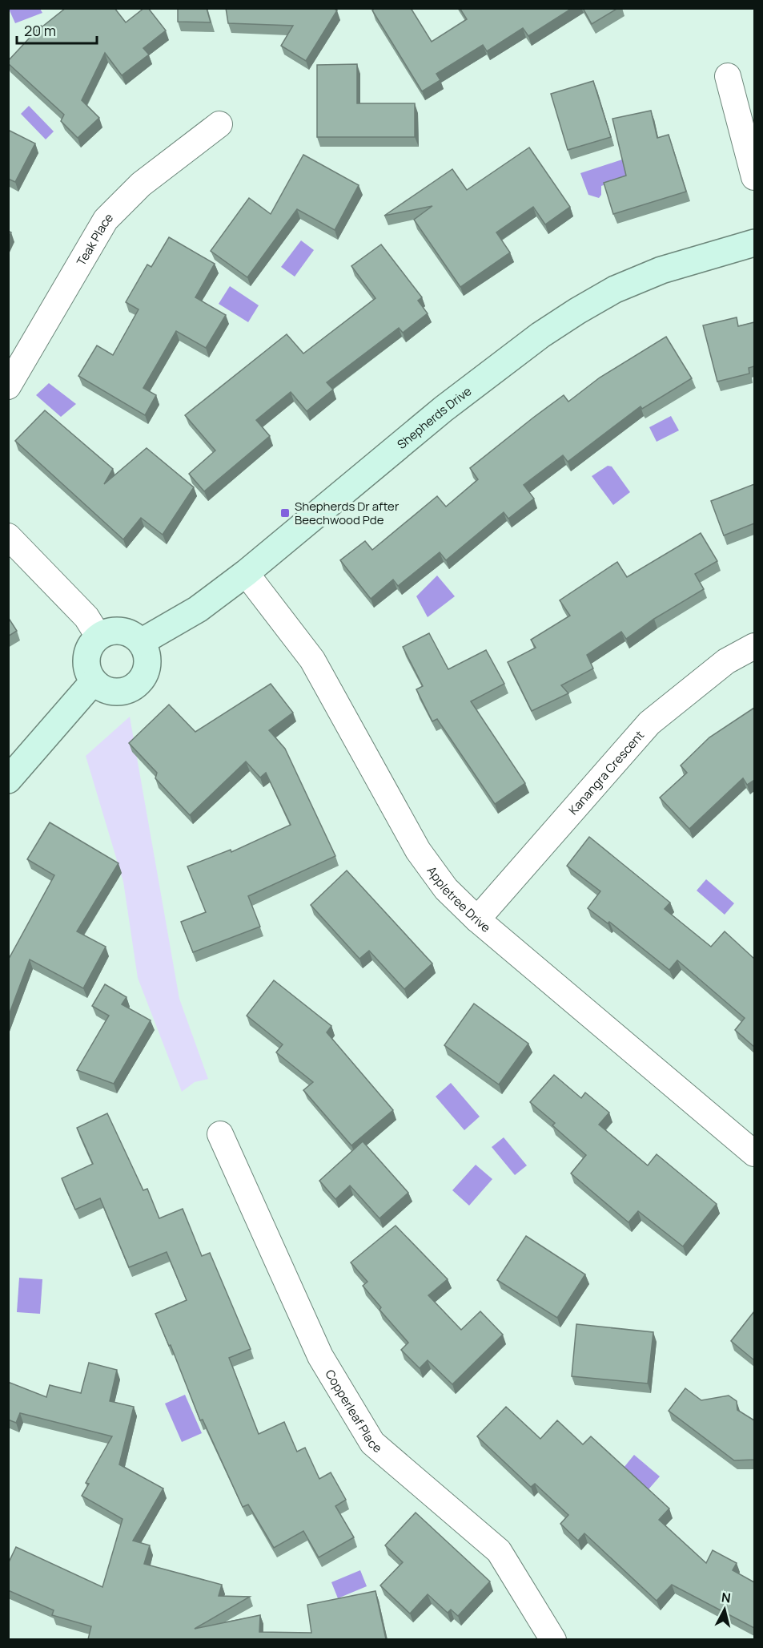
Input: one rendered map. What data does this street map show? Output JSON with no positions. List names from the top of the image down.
{
  "streets": {
    "main road": ["Shepherds Drive"],
    "street": [
      "Teak Place",
      "Kanangra Crescent",
      "Appletree Drive",
      "Copperleaf Place"
    ]
  },
  "crossings": [
    ["Shepherds Drive", "Appletree Drive"],
    ["Kanangra Crescent", "Appletree Drive"]
  ],
  "places": {
    "transit": ["Shepherds Dr after Beechwood Pde"]
  },
  "scale_bar": "20 m",
  "north": "top"
}
